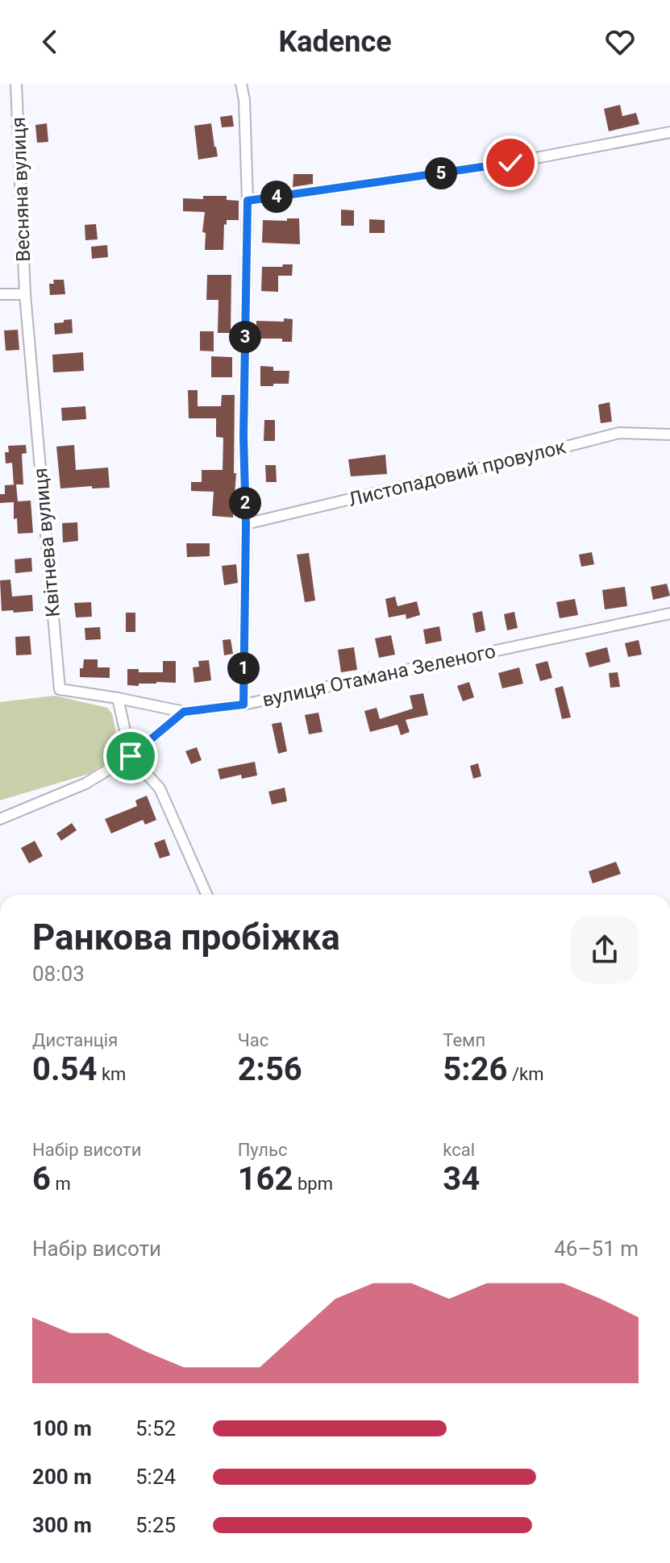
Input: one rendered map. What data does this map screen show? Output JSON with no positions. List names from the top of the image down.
{
  "streets": {
    "street": [
      "Весняна вулиця",
      "Листопадовий провулок",
      "Квітнева вулиця",
      "вулиця Отамана Зеленого"
    ]
  },
  "crossings": [
    ["Весняна вулиця", "Квітнева вулиця"],
    ["Квітнева вулиця", "вулиця Отамана Зеленого"]
  ],
  "page": {
    "header": "Kadence",
    "pins": [
      "5",
      "4",
      "3",
      "2",
      "1"
    ],
    "heading": ["Ранкова пробіжка", "08:03"],
    "stats": [
      ["Дистанція", "0.54 km"],
      ["Час", "2:56"],
      ["Темп", "5:26 /km"],
      ["Набір висоти", "6 m"],
      ["Пульс", "162 bpm"],
      ["kcal", "34"]
    ],
    "chart": ["Набір висоти", "46–51 m"],
    "list": [
      {
        "name": "100 m",
        "note": "5:52"
      },
      {
        "name": "200 m",
        "note": "5:24"
      },
      {
        "name": "300 m",
        "note": "5:25"
      }
    ]
  }
}
